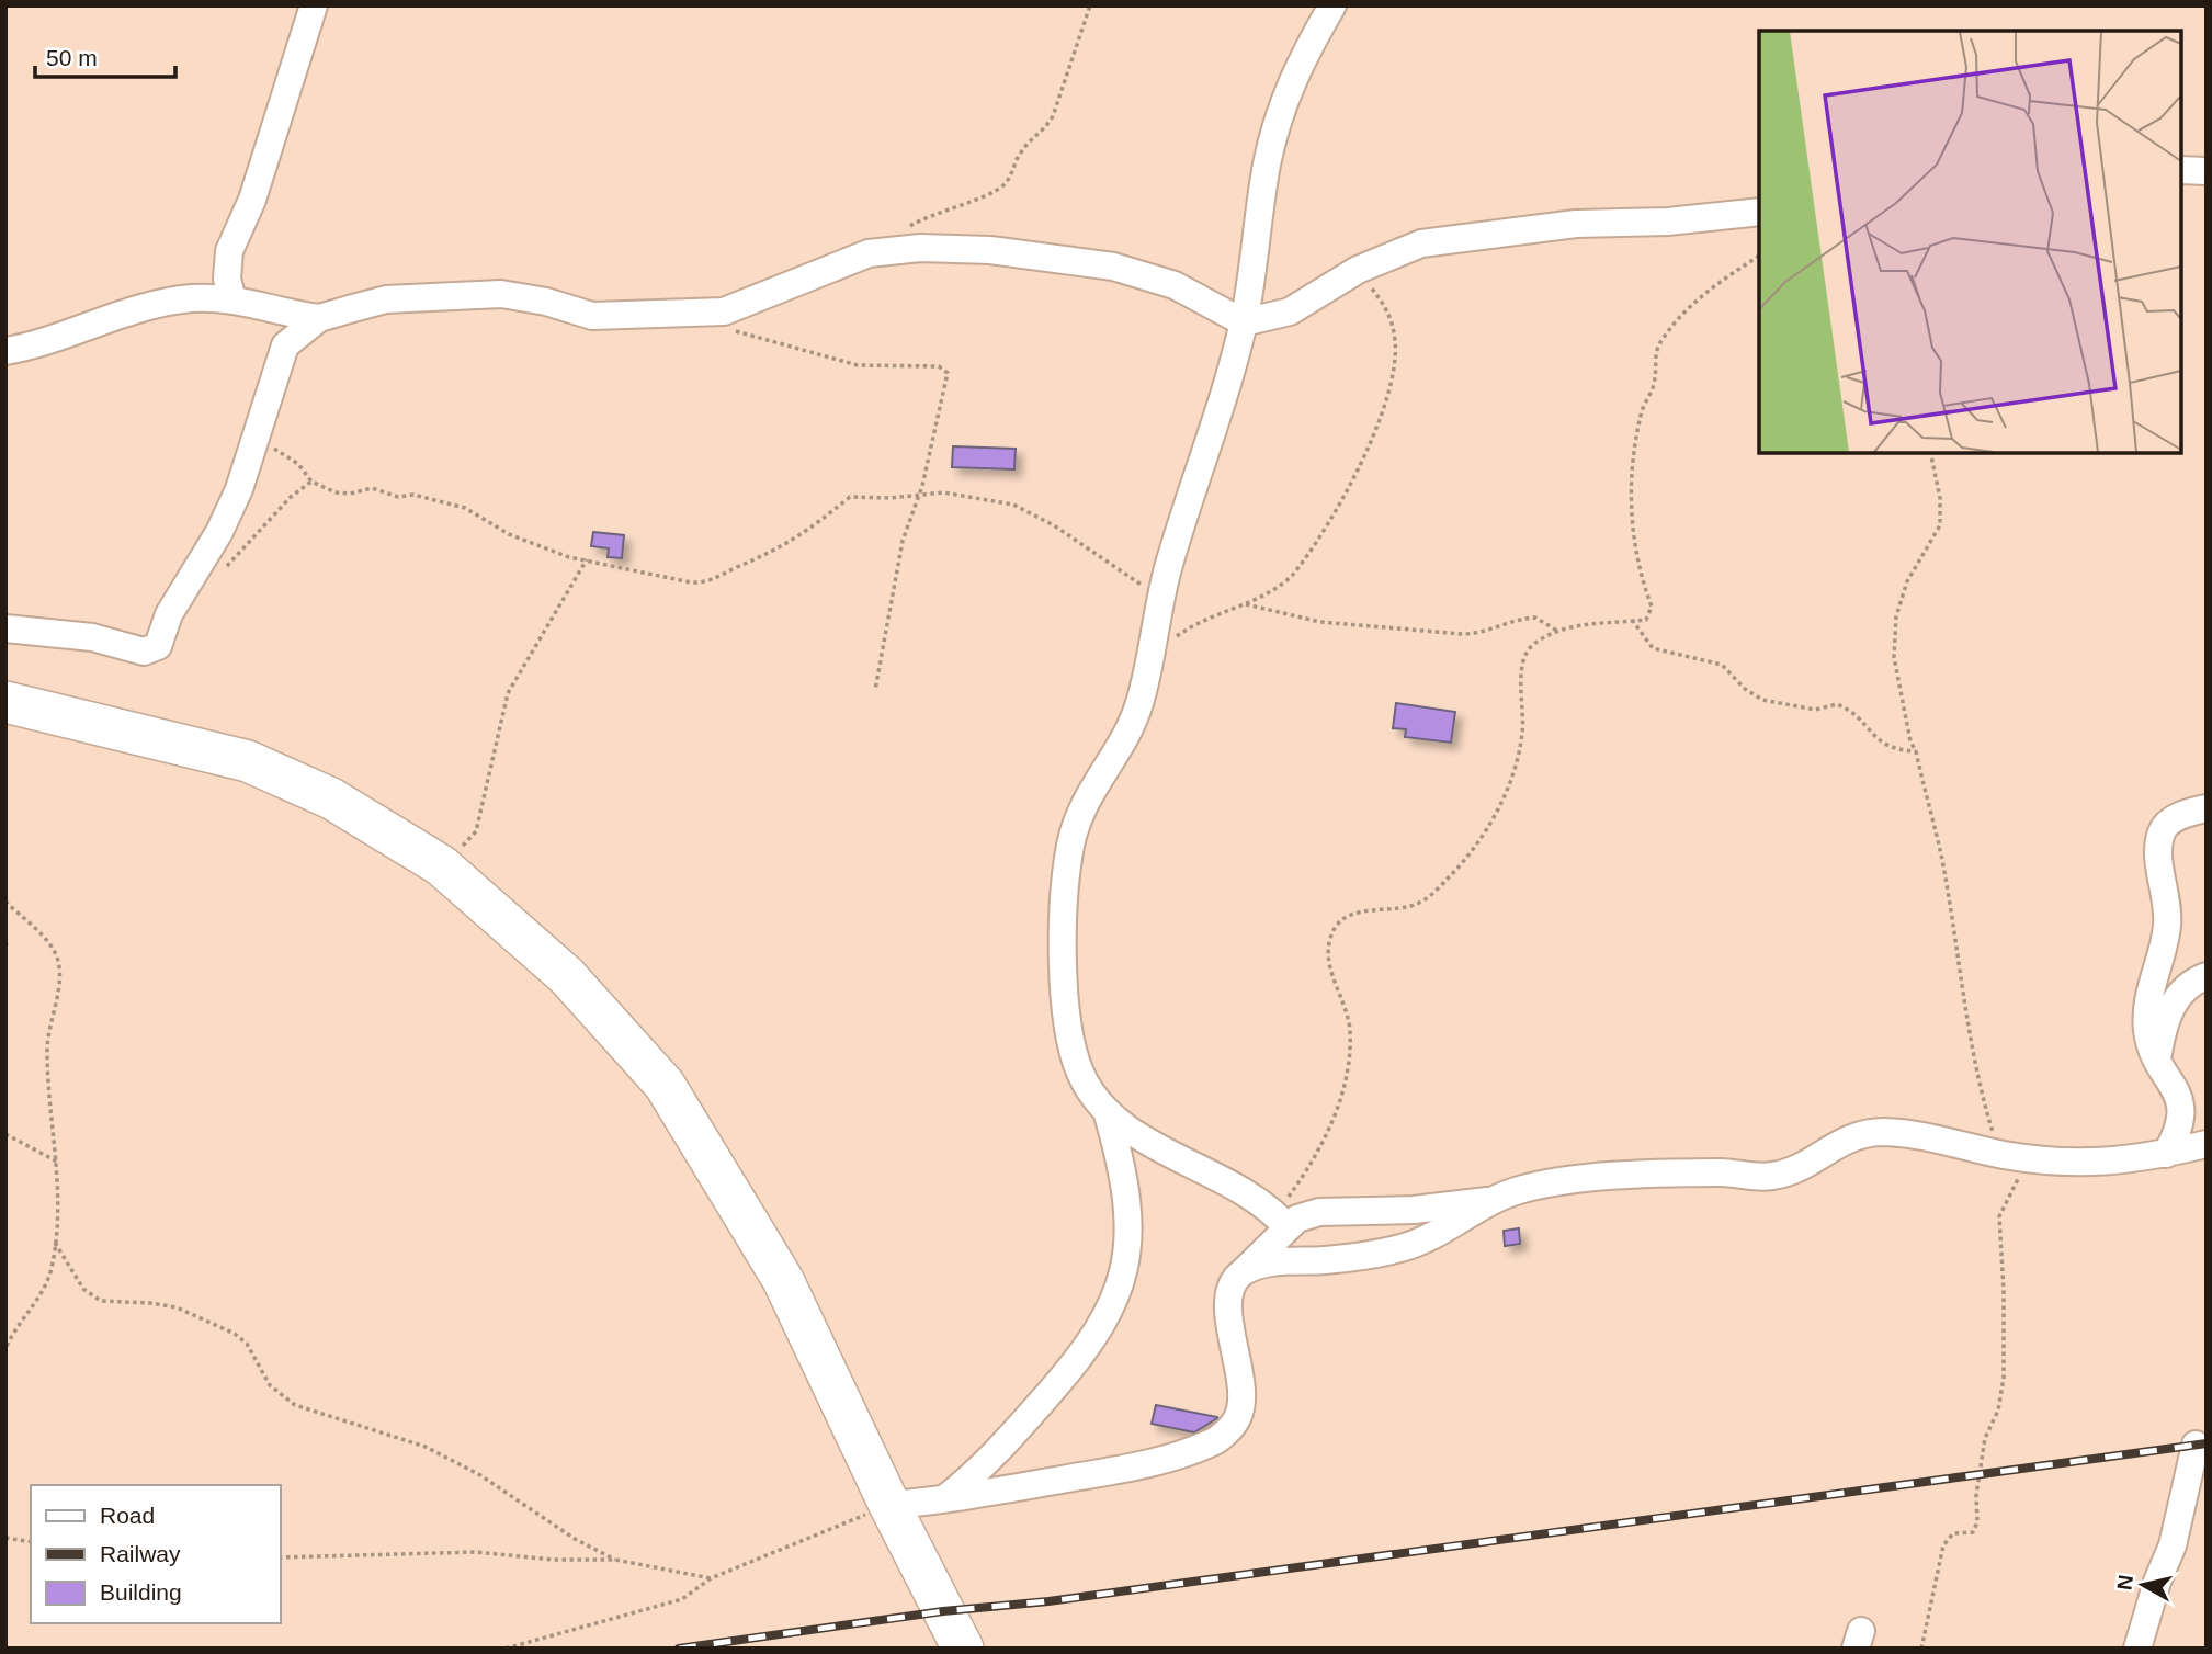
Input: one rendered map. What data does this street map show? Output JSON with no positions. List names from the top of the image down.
{
  "legend": ["Road", "Railway", "Building"],
  "scale_bar": "50 m",
  "north": "left"
}
